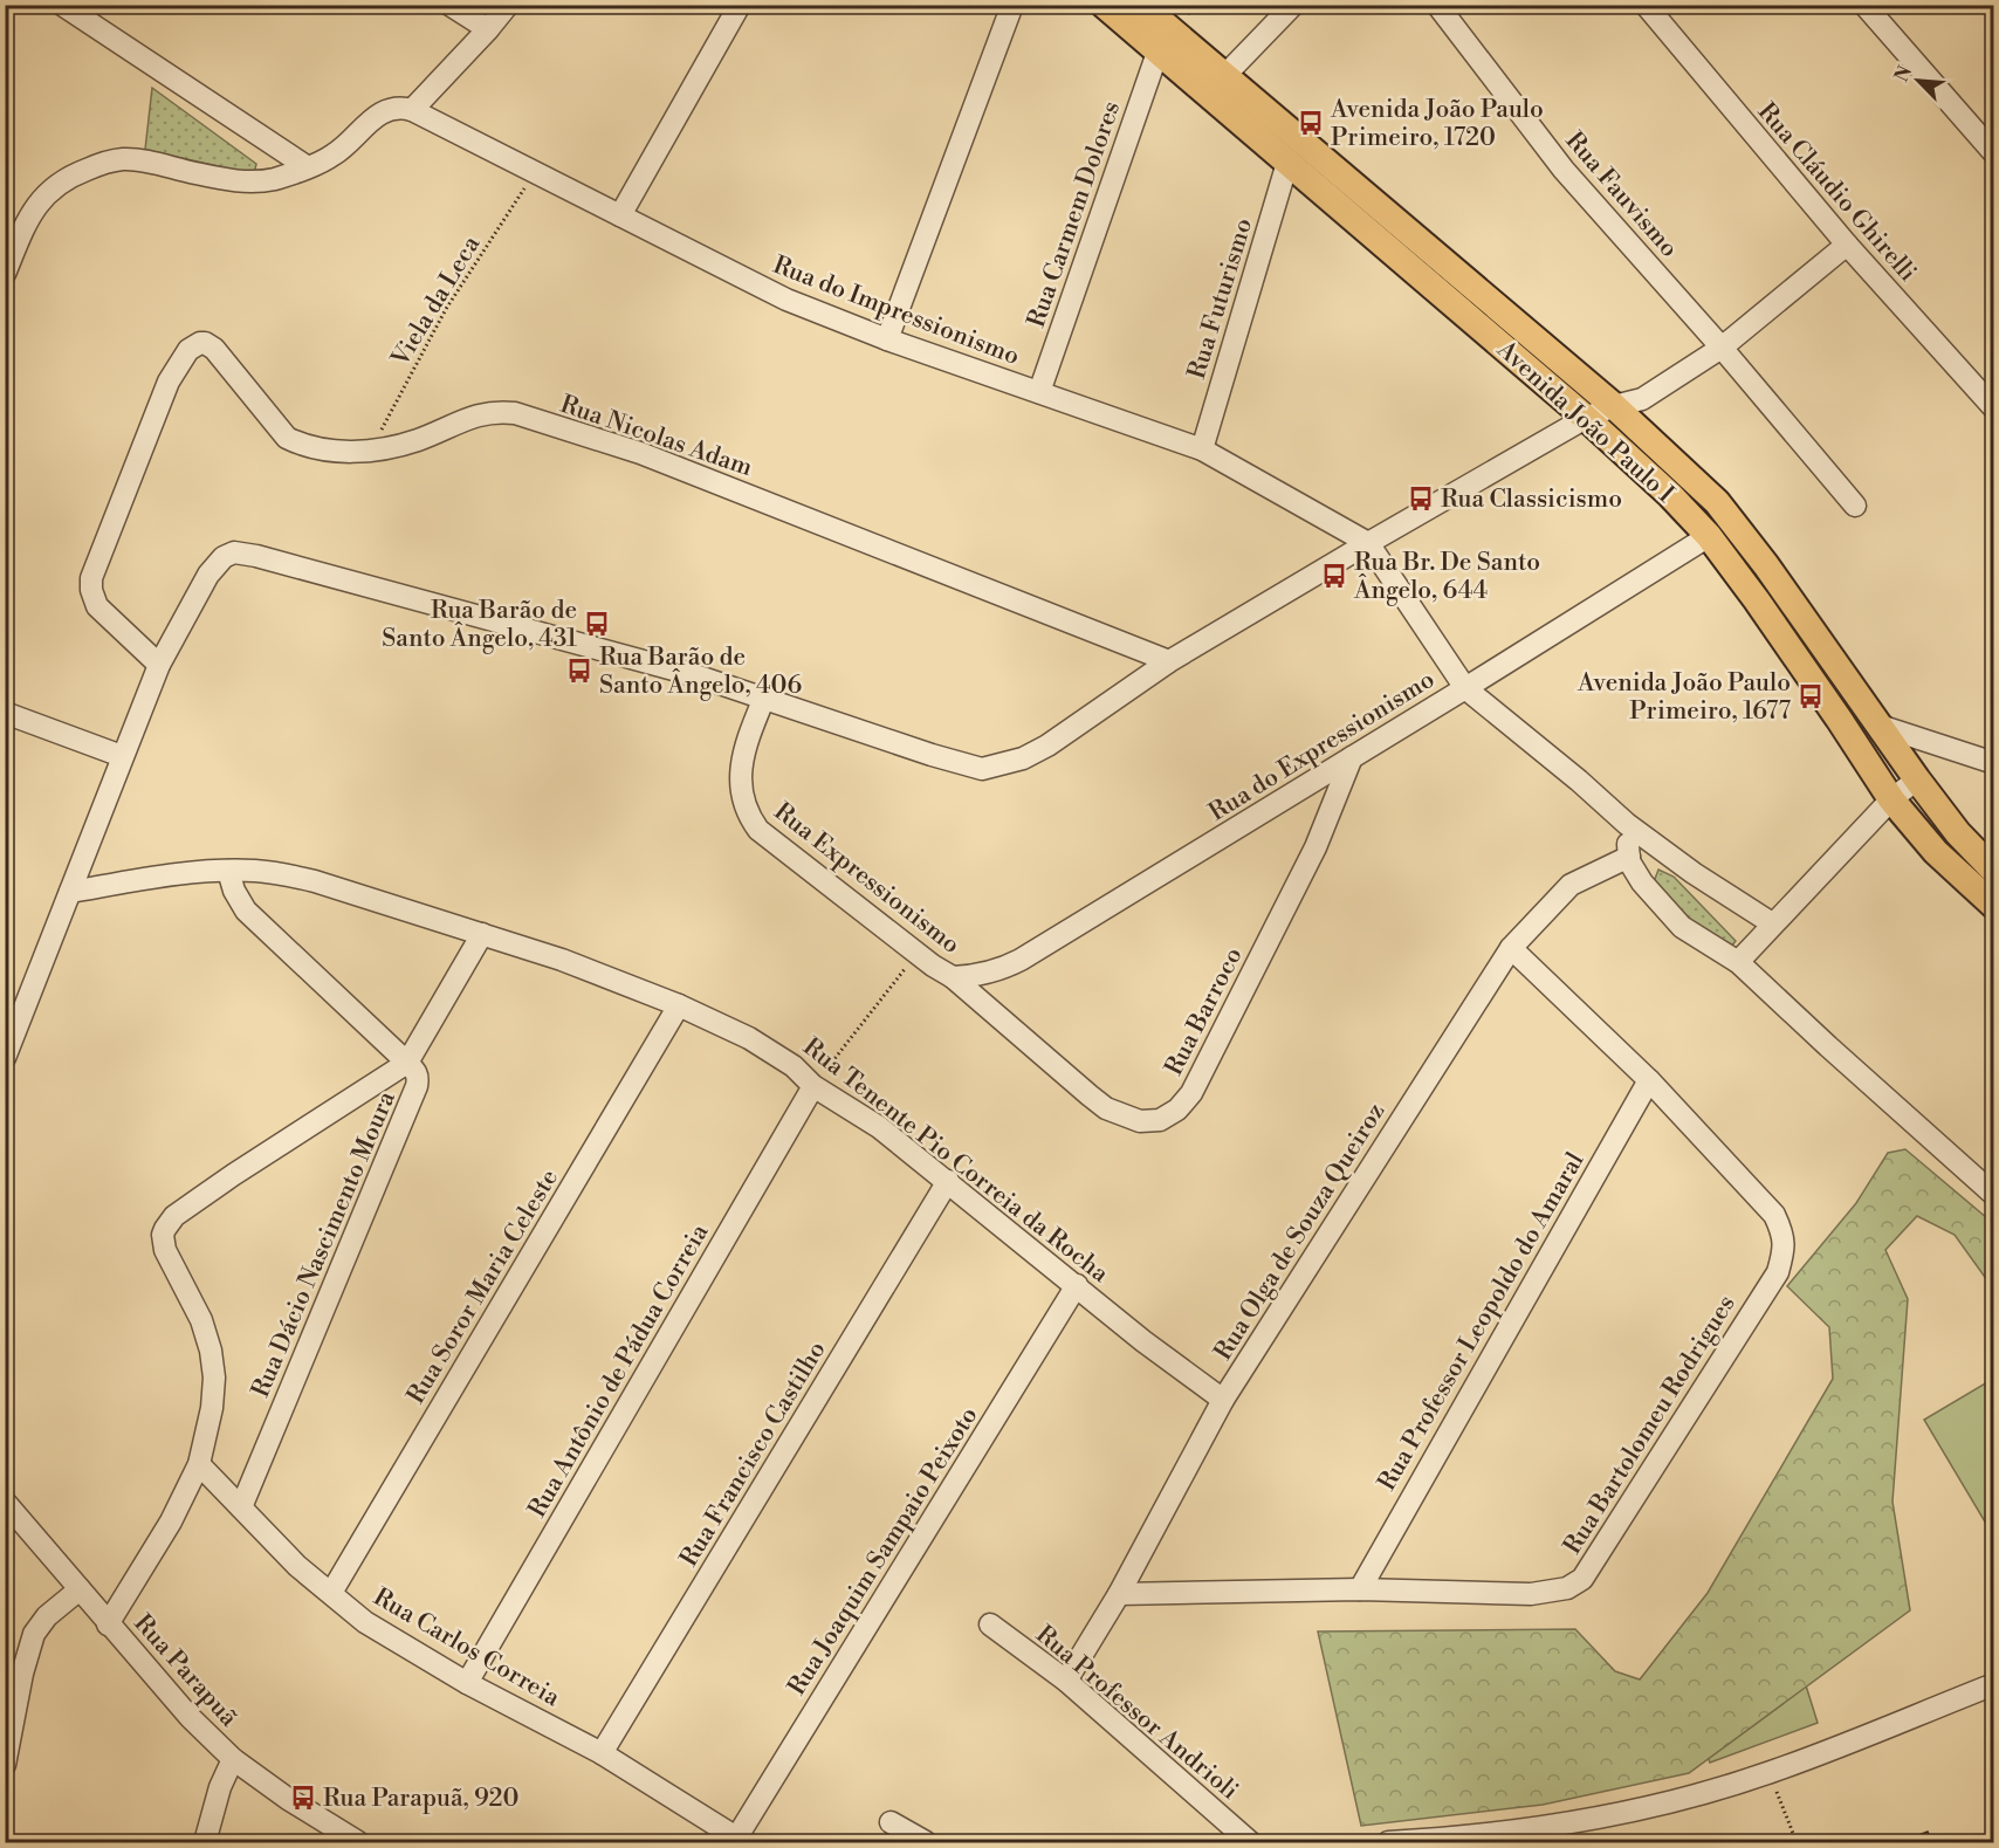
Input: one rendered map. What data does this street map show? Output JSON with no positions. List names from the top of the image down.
{
  "streets": {
    "main road": ["Avenida João Paulo I"],
    "street": [
      "Rua Cláudio Ghirelli",
      "Rua Fauvismo",
      "Rua Carmem Dolores",
      "Rua Futurismo",
      "Rua do Impressionismo",
      "Rua Nicolas Adam",
      "Rua do Expressionismo",
      "Rua Expressionismo",
      "Rua Barroco",
      "Rua Tenente Pio Correia da Rocha",
      "Rua Olga de Souza Queiroz",
      "Rua Dácio Nascimento Moura",
      "Rua Soror Maria Celeste",
      "Rua Professor Leopoldo do Amaral",
      "Rua Antônio de Pádua Correia",
      "Rua Bartolomeu Rodrigues",
      "Rua Francisco Castilho",
      "Rua Joaquim Sampaio Peixoto",
      "Rua Carlos Correia",
      "Rua Parapuã",
      "Rua Professor Andrioli"
    ],
    "path": ["Viela da Leca"]
  },
  "crossings": [
    ["Rua Carmem Dolores", "Rua do Impressionismo"],
    ["Rua Carmem Dolores", "Avenida João Paulo I"],
    ["Rua Futurismo", "Rua do Impressionismo"],
    ["Rua Futurismo", "Avenida João Paulo I"],
    ["Viela da Leca", "Rua do Impressionismo"],
    ["Viela da Leca", "Rua Nicolas Adam"],
    ["Avenida João Paulo I", "Rua do Expressionismo"],
    ["Rua do Expressionismo", "Rua Expressionismo"],
    ["Rua do Expressionismo", "Rua Barroco"],
    ["Rua Expressionismo", "Rua Barroco"],
    ["Rua Tenente Pio Correia da Rocha", "Rua Olga de Souza Queiroz"],
    ["Rua Tenente Pio Correia da Rocha", "Rua Dácio Nascimento Moura"],
    ["Rua Tenente Pio Correia da Rocha", "Rua Soror Maria Celeste"],
    ["Rua Tenente Pio Correia da Rocha", "Rua Antônio de Pádua Correia"],
    ["Rua Tenente Pio Correia da Rocha", "Rua Francisco Castilho"],
    ["Rua Tenente Pio Correia da Rocha", "Rua Joaquim Sampaio Peixoto"],
    ["Rua Olga de Souza Queiroz", "Rua Bartolomeu Rodrigues"],
    ["Rua Olga de Souza Queiroz", "Rua Professor Andrioli"],
    ["Rua Dácio Nascimento Moura", "Rua Carlos Correia"],
    ["Rua Soror Maria Celeste", "Rua Carlos Correia"],
    ["Rua Professor Leopoldo do Amaral", "Rua Bartolomeu Rodrigues"],
    ["Rua Antônio de Pádua Correia", "Rua Carlos Correia"],
    ["Rua Francisco Castilho", "Rua Carlos Correia"],
    ["Rua Joaquim Sampaio Peixoto", "Rua Carlos Correia"]
  ],
  "places": {
    "bus stop": [
      "Avenida João Paulo Primeiro, 1720",
      "Rua Classicismo",
      "Rua Br. De Santo Ângelo, 644",
      "Rua Barão de Santo Ângelo, 431",
      "Rua Barão de Santo Ângelo, 406",
      "Avenida João Paulo Primeiro, 1677",
      "Rua Parapuã, 920"
    ]
  },
  "north": "top left"
}
